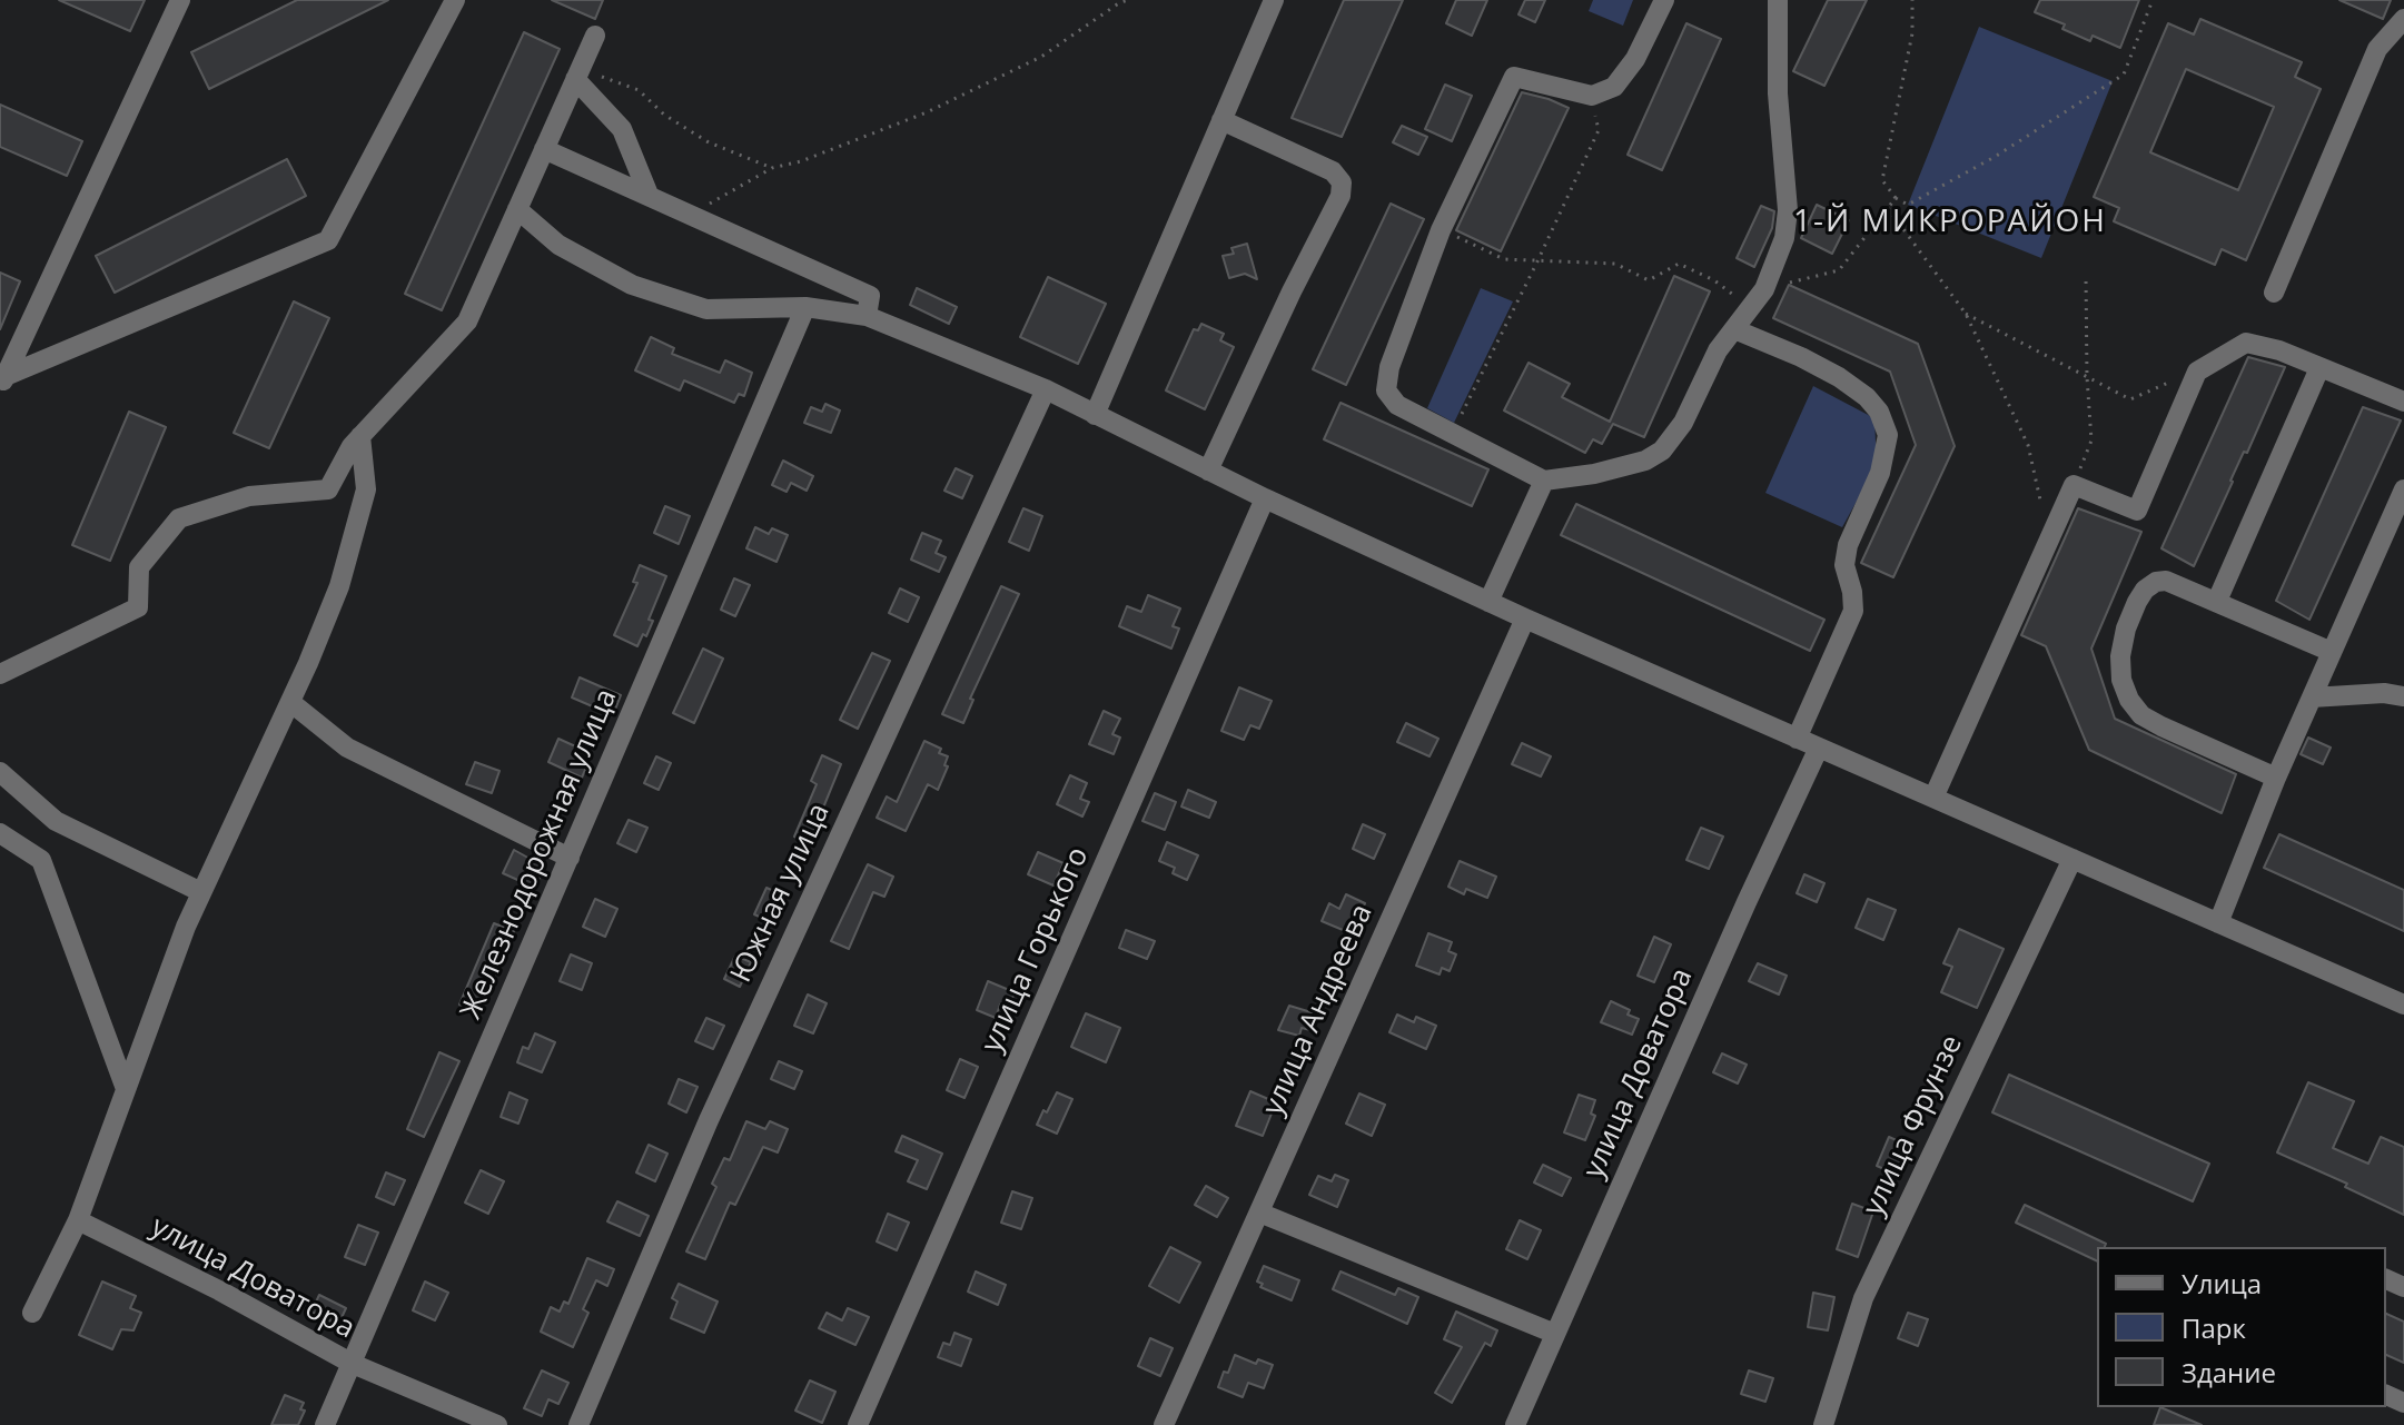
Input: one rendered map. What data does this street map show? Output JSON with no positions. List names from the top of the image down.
{
  "streets": {
    "street": [
      "Железнодорожная улица",
      "Южная улица",
      "улица Горького",
      "улица Андреева",
      "улица Доватора",
      "улица Фрунзе"
    ]
  },
  "crossings": [
    ["Железнодорожная улица", "улица Доватора"]
  ],
  "districts": ["1-Й МИКРОРАЙОН"],
  "legend": ["Улица", "Парк", "Здание"]
}
